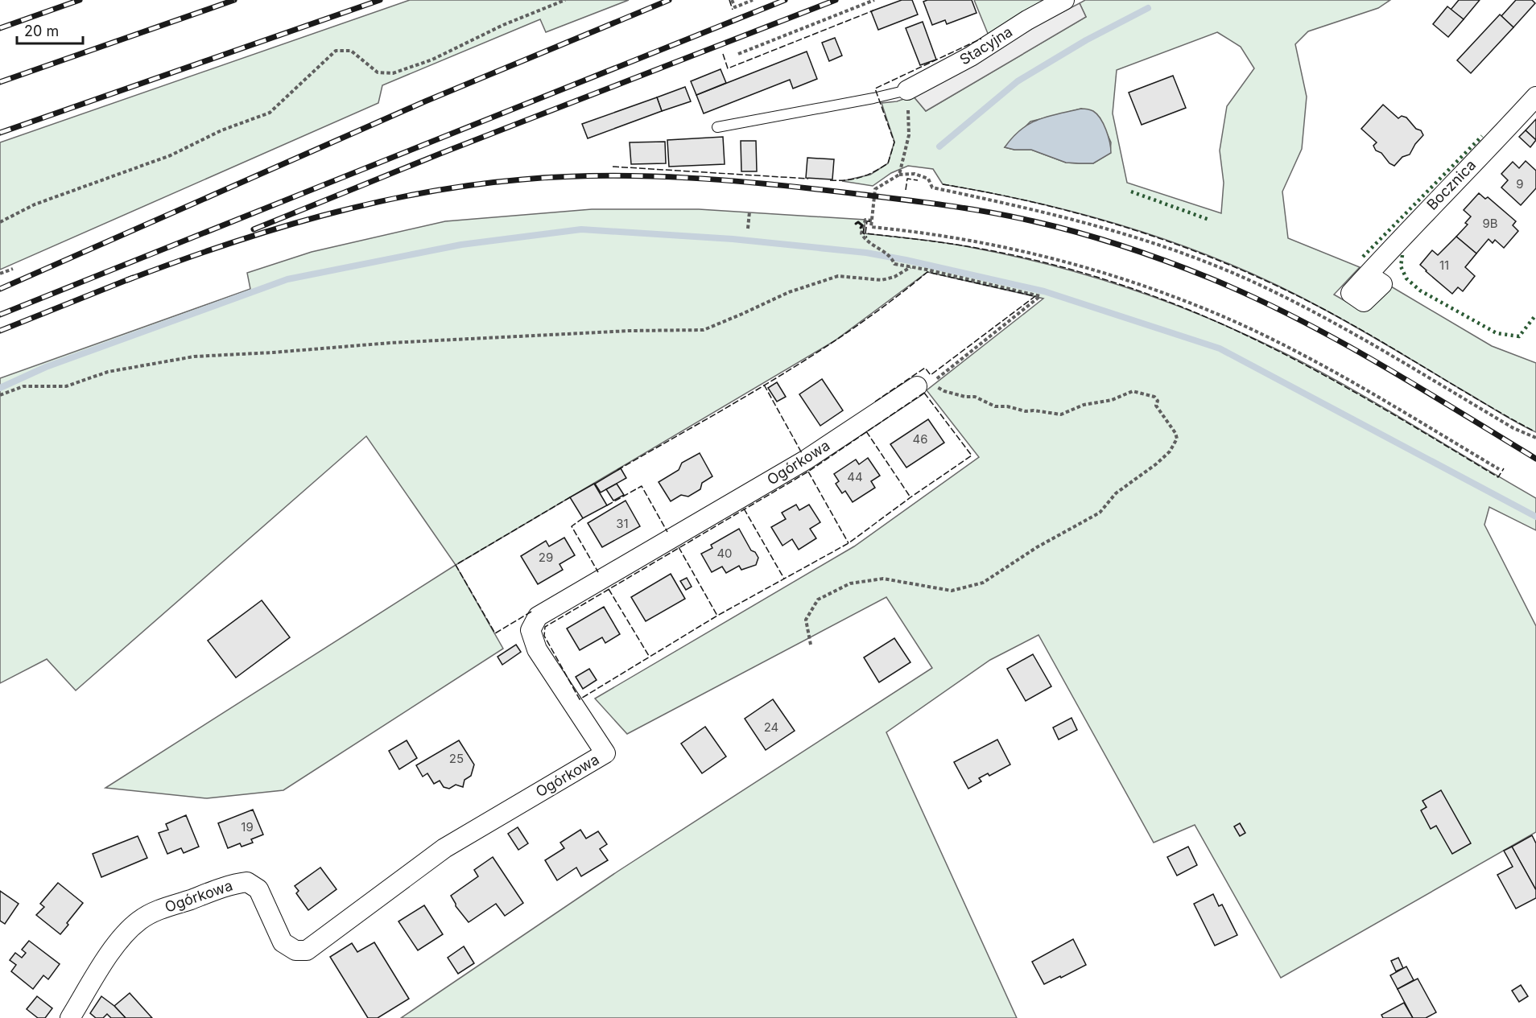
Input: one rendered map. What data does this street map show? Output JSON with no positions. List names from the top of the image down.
{
  "streets": {
    "street": ["Stacyjna", "Bocznica", "Ogórkowa"]
  },
  "house_numbers": [
    "9",
    "9B",
    "11",
    "46",
    "44",
    "31",
    "40",
    "29",
    "24",
    "25",
    "19"
  ],
  "scale_bar": "20 m"
}
